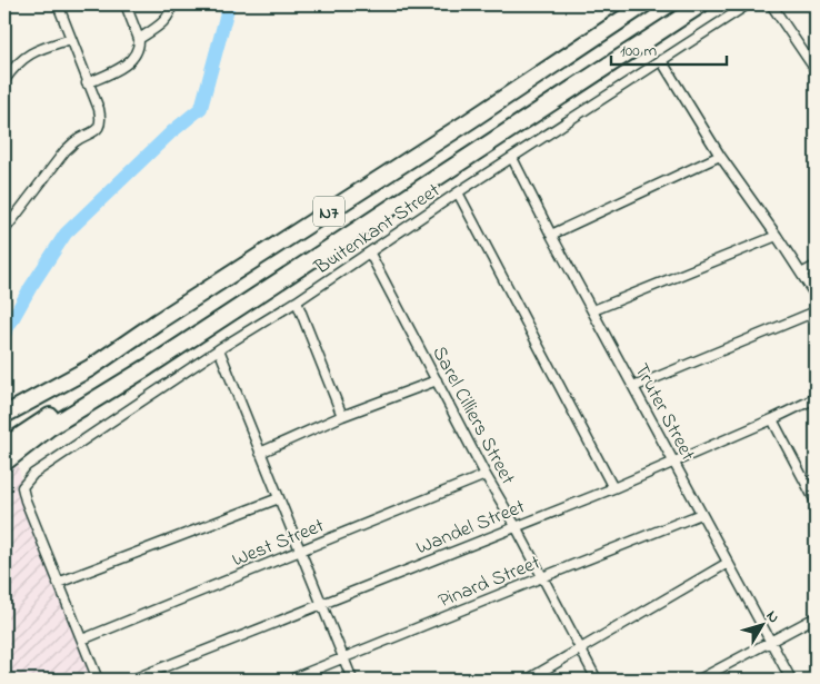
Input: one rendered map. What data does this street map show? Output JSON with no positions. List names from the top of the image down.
{
  "streets": {
    "highway": ["N7"],
    "street": [
      "Buitenkant Street",
      "Truter Street",
      "Sarel Cilliers Street",
      "Wandel Street",
      "West Street",
      "Pinard Street"
    ]
  },
  "crossings": [
    ["Buitenkant Street", "Truter Street"],
    ["Buitenkant Street", "Sarel Cilliers Street"],
    ["Truter Street", "Wandel Street"],
    ["Truter Street", "Pinard Street"],
    ["Sarel Cilliers Street", "Wandel Street"],
    ["Sarel Cilliers Street", "West Street"],
    ["Sarel Cilliers Street", "Pinard Street"]
  ],
  "scale_bar": "100 m",
  "north": "top right"
}
